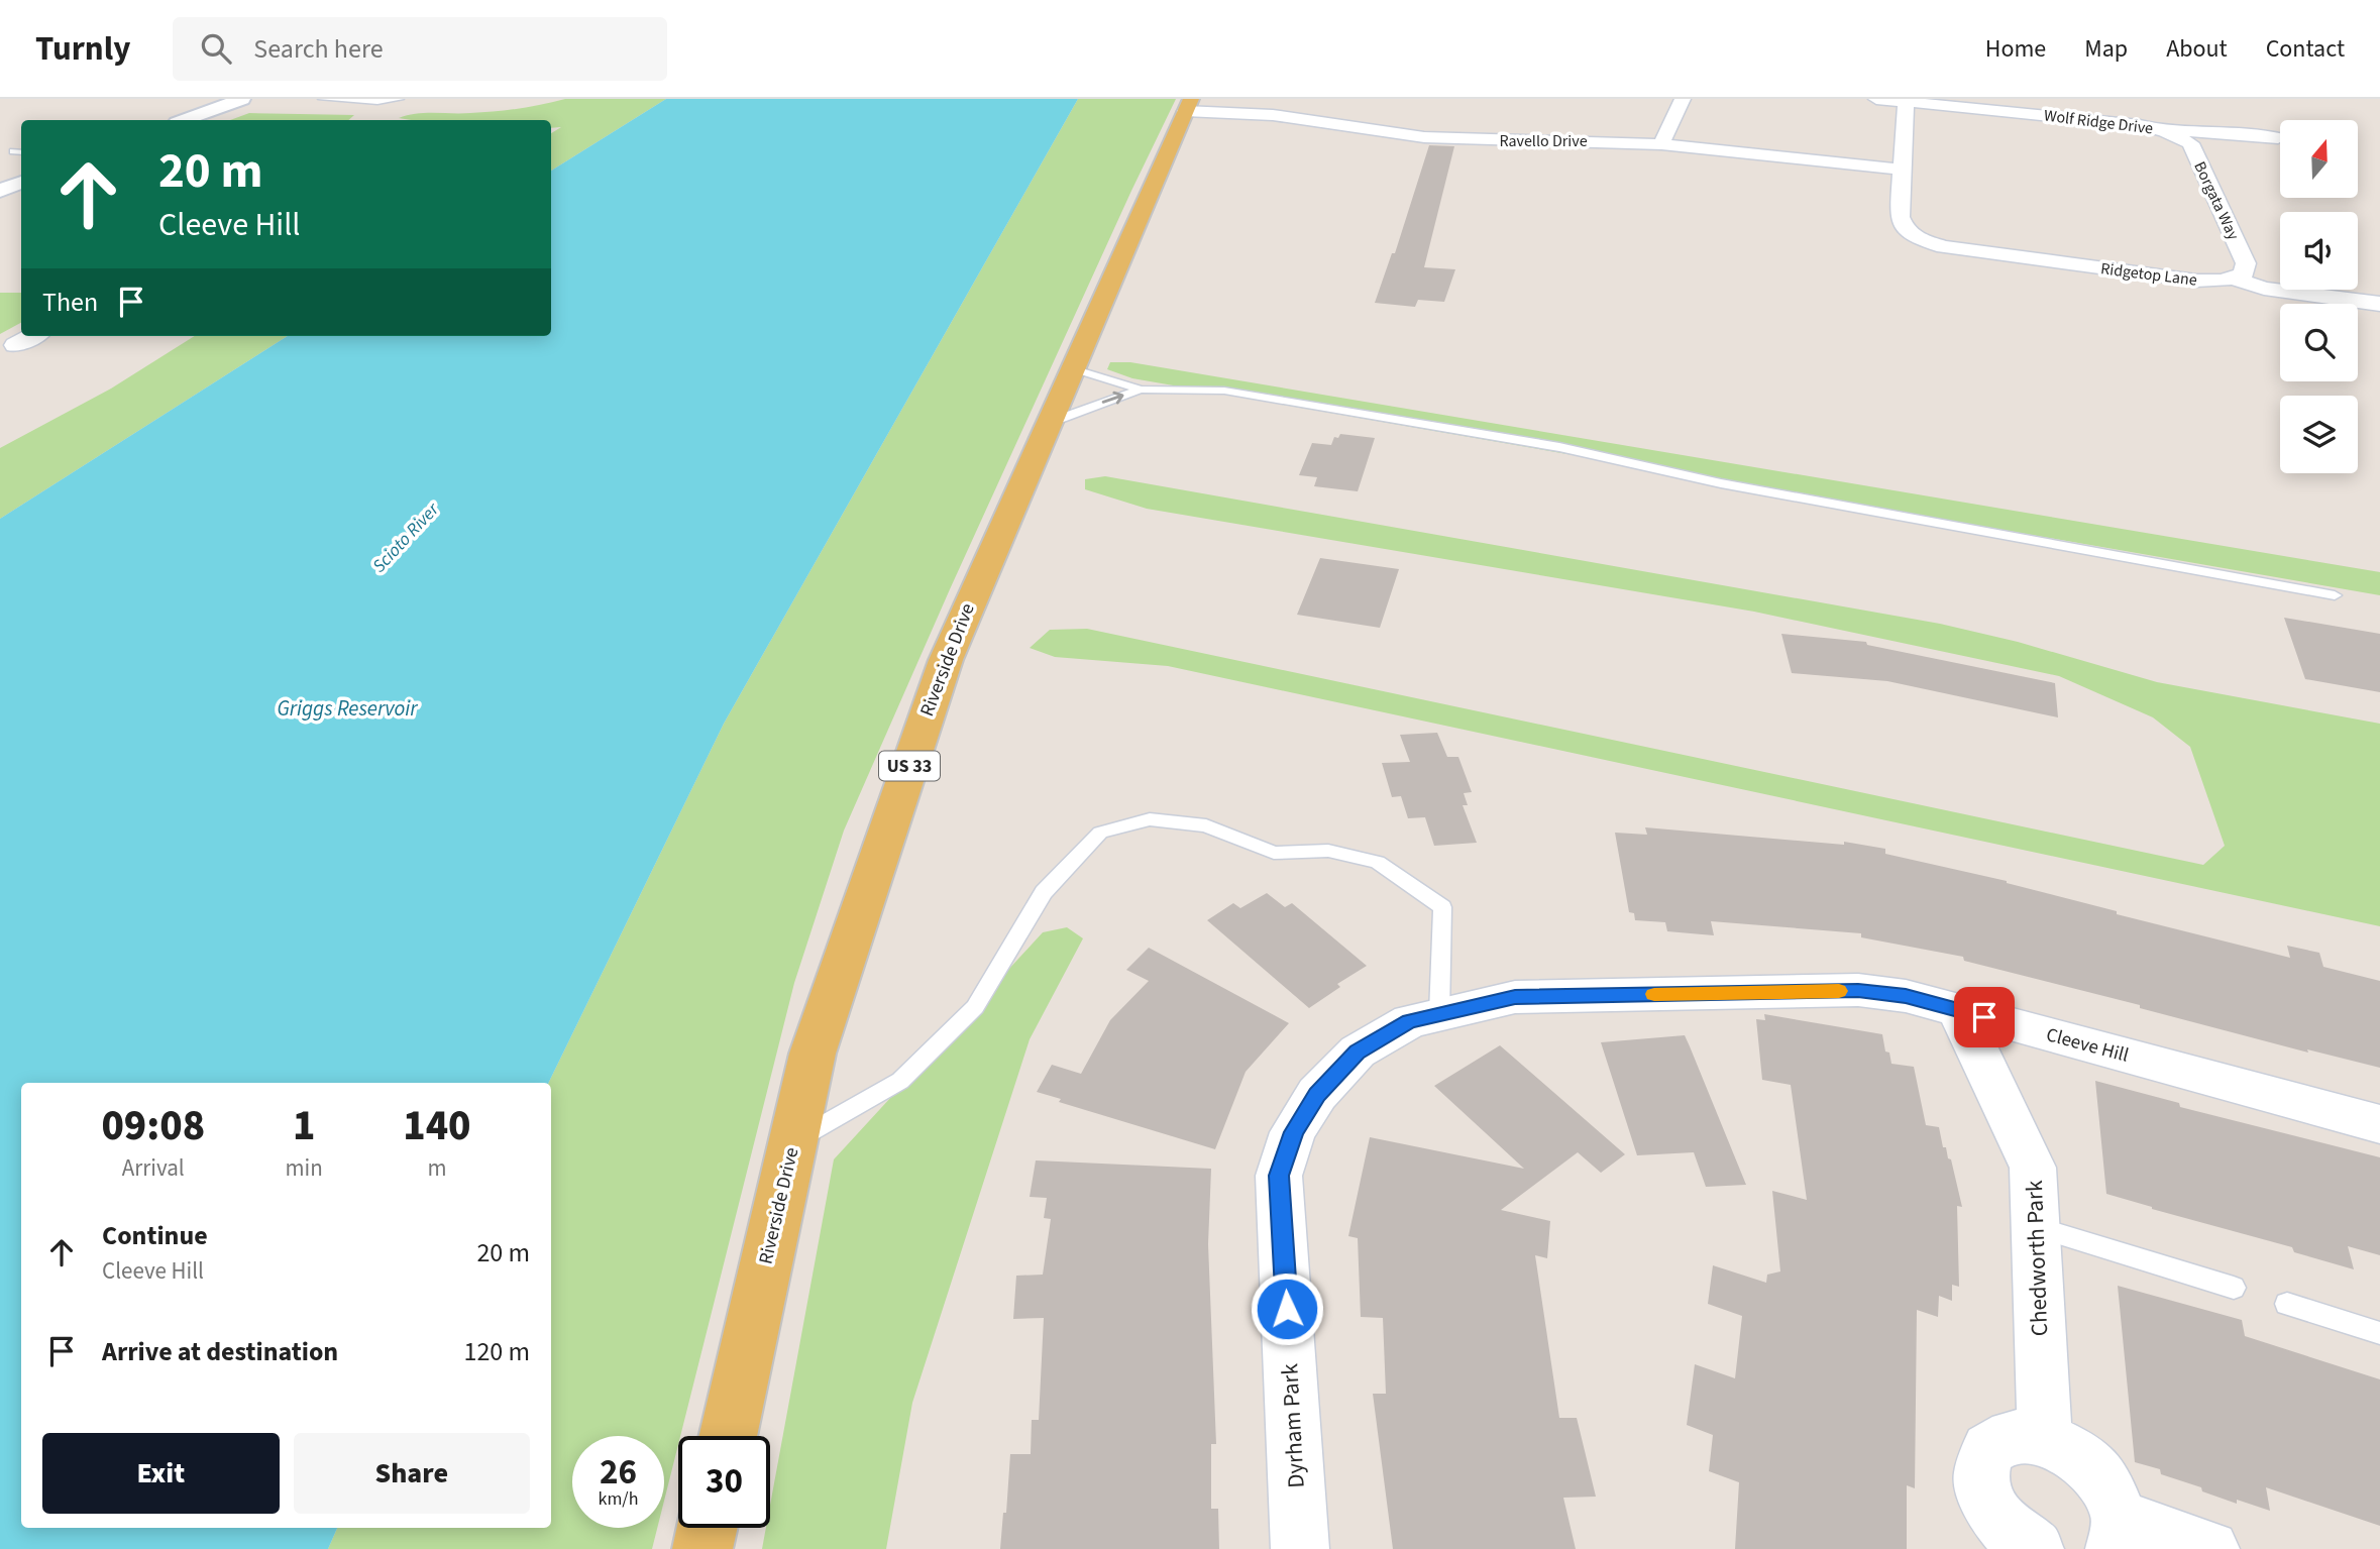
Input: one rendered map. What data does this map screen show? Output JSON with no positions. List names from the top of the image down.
{
  "streets": {
    "main road": ["Riverside Drive", "US 33"],
    "street": [
      "Wolf Ridge Drive",
      "Ravello Drive",
      "Borgata Way",
      "Ridgetop Lane",
      "Cleeve Hill",
      "Chedworth Park",
      "Dyrham Park"
    ]
  },
  "crossings": [
    ["Wolf Ridge Drive", "Borgata Way"],
    ["Ravello Drive", "Ridgetop Lane"],
    ["Ravello Drive", "Riverside Drive"],
    ["Borgata Way", "Ridgetop Lane"],
    ["Cleeve Hill", "Chedworth Park"],
    ["Cleeve Hill", "Dyrham Park"]
  ],
  "water": ["Scioto River", "Griggs Reservoir"],
  "north": "top",
  "page": {
    "header": "Turnly",
    "search": "Search here",
    "nav": [
      "Home",
      "Map",
      "About",
      "Contact"
    ],
    "turn": ["20 m", "Cleeve Hill"],
    "then": "Then",
    "eta": [
      "09:08",
      "Arrival",
      "1",
      "min",
      "140",
      "m"
    ],
    "list": [
      {
        "name": "Continue",
        "note": "Cleeve Hill",
        "value": "20 m"
      },
      {
        "name": "Arrive at destination",
        "value": "120 m"
      }
    ],
    "buttons": ["Exit", "Share"],
    "speed": "26 km/h",
    "limit": "30"
  }
}
